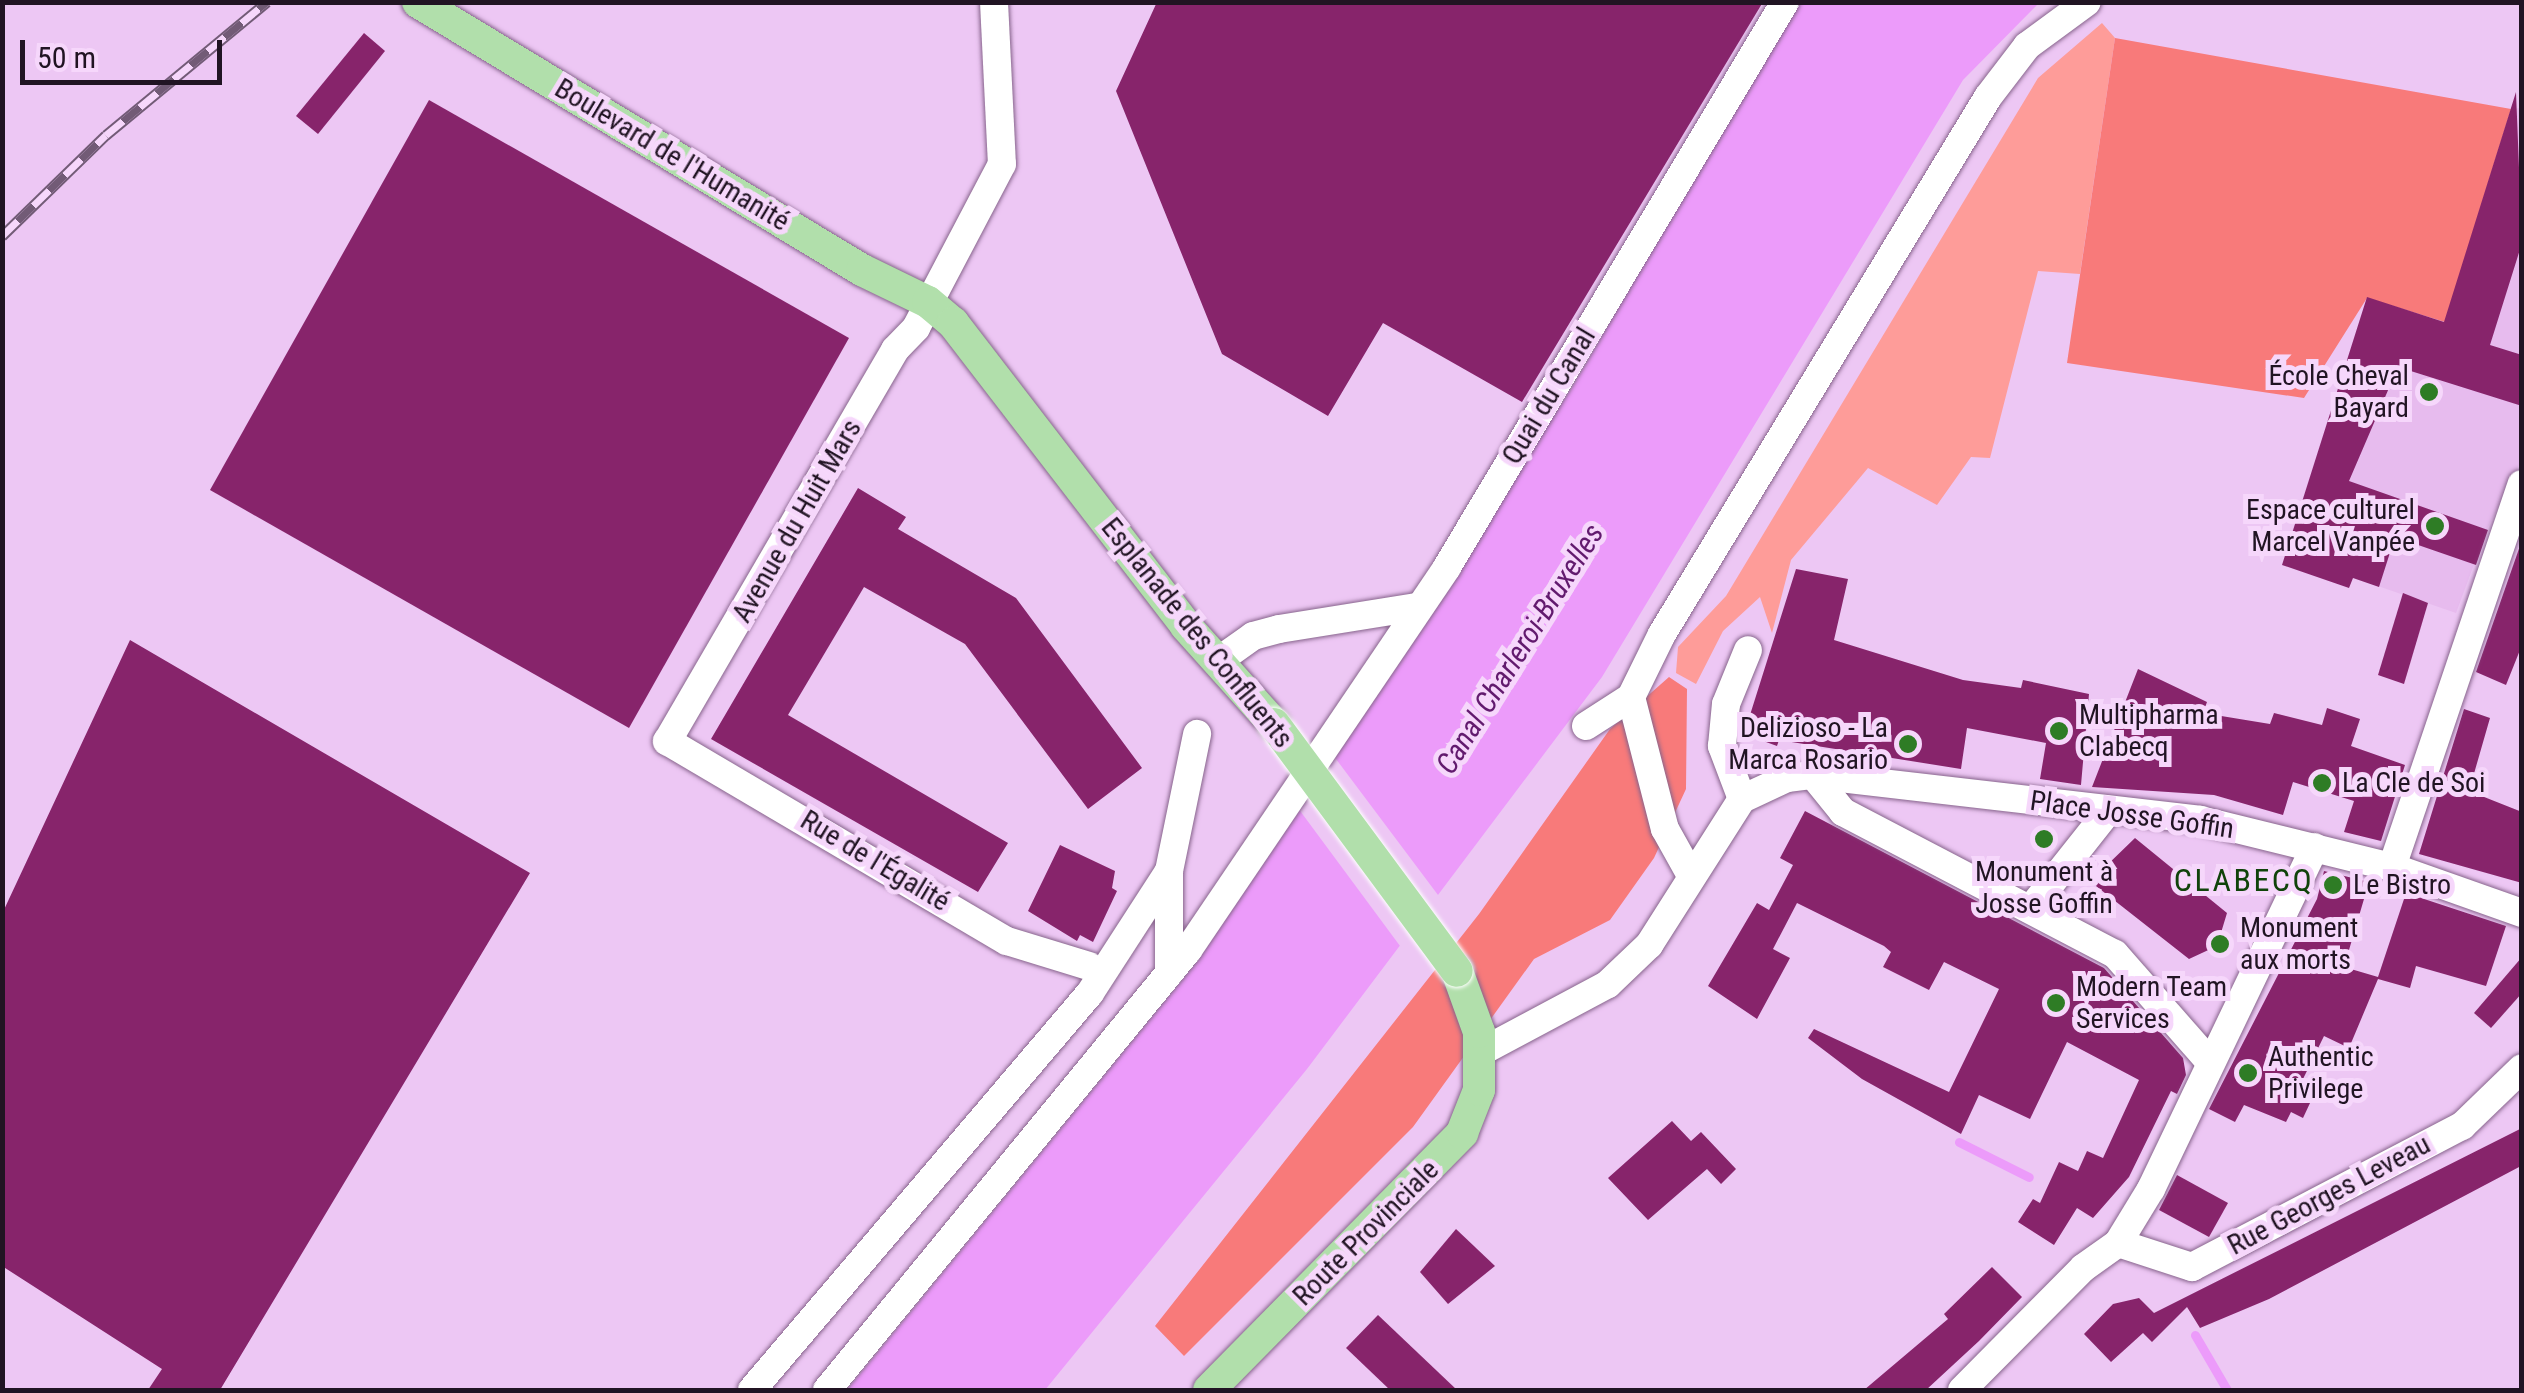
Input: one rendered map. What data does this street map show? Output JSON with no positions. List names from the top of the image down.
{
  "streets": {
    "main road": ["Boulevard de l'Humanité", "Esplanade des Confluents", "Route Provinciale"],
    "street": [
      "Quai du Canal",
      "Avenue du Huit Mars",
      "Place Josse Goffin",
      "Rue de l'Égalité",
      "Rue Georges Leveau"
    ]
  },
  "crossings": [
    ["Boulevard de l'Humanité", "Avenue du Huit Mars"],
    ["Boulevard de l'Humanité", "Esplanade des Confluents"],
    ["Avenue du Huit Mars", "Esplanade des Confluents"],
    ["Avenue du Huit Mars", "Rue de l'Égalité"],
    ["Esplanade des Confluents", "Route Provinciale"]
  ],
  "districts": ["CLABECQ"],
  "water": ["Canal Charleroi-Bruxelles"],
  "places": [
    "École Cheval Bayard",
    "Espace culturel Marcel Vanpée",
    "Multipharma Clabecq",
    "Delizioso - La Marca Rosario",
    "La Cle de Soi",
    "Monument à Josse Goffin",
    "Le Bistro",
    "Monument aux morts",
    "Modern Team Services",
    "Authentic Privilege"
  ],
  "scale_bar": "50 m"
}
